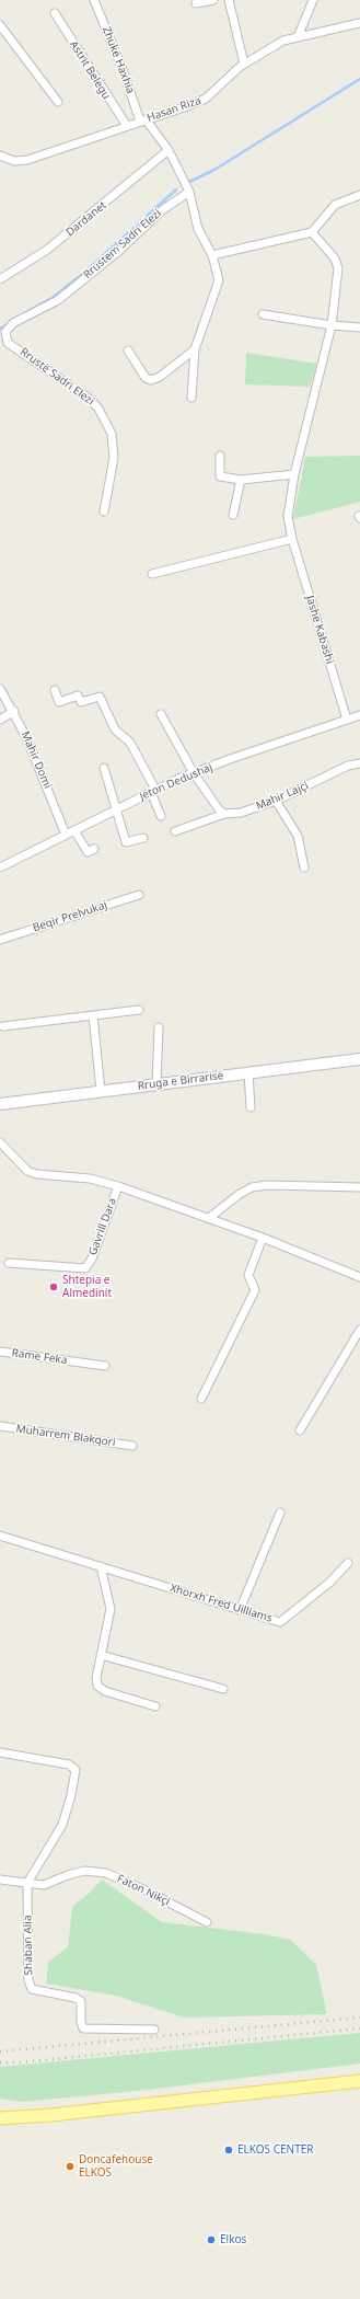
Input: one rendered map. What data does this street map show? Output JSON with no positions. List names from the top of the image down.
{
  "streets": {
    "street": [
      "Zhukë Haxhia",
      "Astrit Belegu",
      "Hasan Riza",
      "Dardanet",
      "Rrustem Sadri Elezi",
      "Rrustë Sadri Elezi",
      "Jashe Kabashi",
      "Mahir Domi",
      "Jeton Dedushaj",
      "Mahir Lajçi",
      "Beqir Prelvukaj",
      "Rruga e Birrarisë",
      "Gavrill Dara",
      "Rame Feka",
      "Muharrem Blakqori",
      "Xhorxh Fred Uilliams",
      "Faton Nikçi",
      "Shaban Alia"
    ]
  },
  "crossings": [
    ["Zhukë Haxhia", "Hasan Riza"],
    ["Zhukë Haxhia", "Dardanet"],
    ["Zhukë Haxhia", "Rrustem Sadri Elezi"],
    ["Astrit Belegu", "Hasan Riza"],
    ["Rrustem Sadri Elezi", "Rrustë Sadri Elezi"],
    ["Jashe Kabashi", "Jeton Dedushaj"],
    ["Mahir Domi", "Jeton Dedushaj"],
    ["Faton Nikçi", "Shaban Alia"]
  ],
  "places": [
    "Shtepia e Almedinit",
    "ELKOS CENTER",
    "Doncafehouse ELKOS",
    "Elkos"
  ]
}
